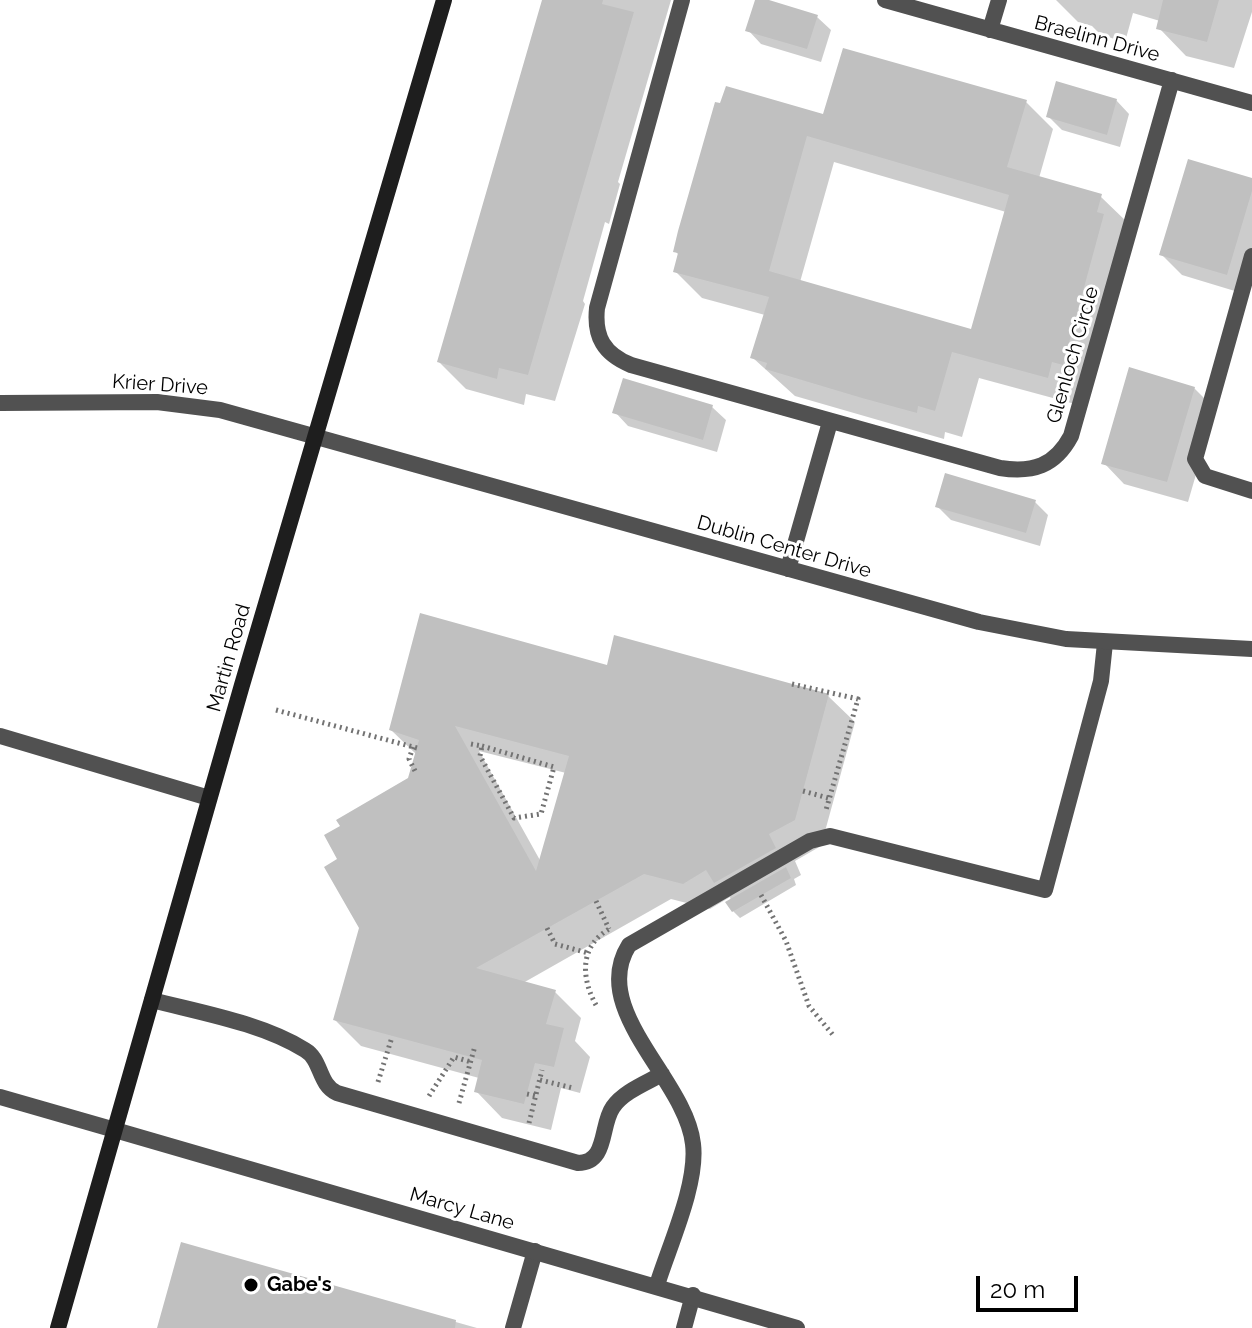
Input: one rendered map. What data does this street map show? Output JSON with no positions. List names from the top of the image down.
{
  "streets": {
    "street": [
      "Braelinn Drive",
      "Glenloch Circle",
      "Krier Drive",
      "Dublin Center Drive",
      "Martin Road",
      "Marcy Lane"
    ]
  },
  "crossings": [
    ["Braelinn Drive", "Glenloch Circle"],
    ["Krier Drive", "Dublin Center Drive"],
    ["Krier Drive", "Martin Road"],
    ["Dublin Center Drive", "Martin Road"],
    ["Martin Road", "Marcy Lane"]
  ],
  "places": ["Gabe's"],
  "scale_bar": "20 m"
}
